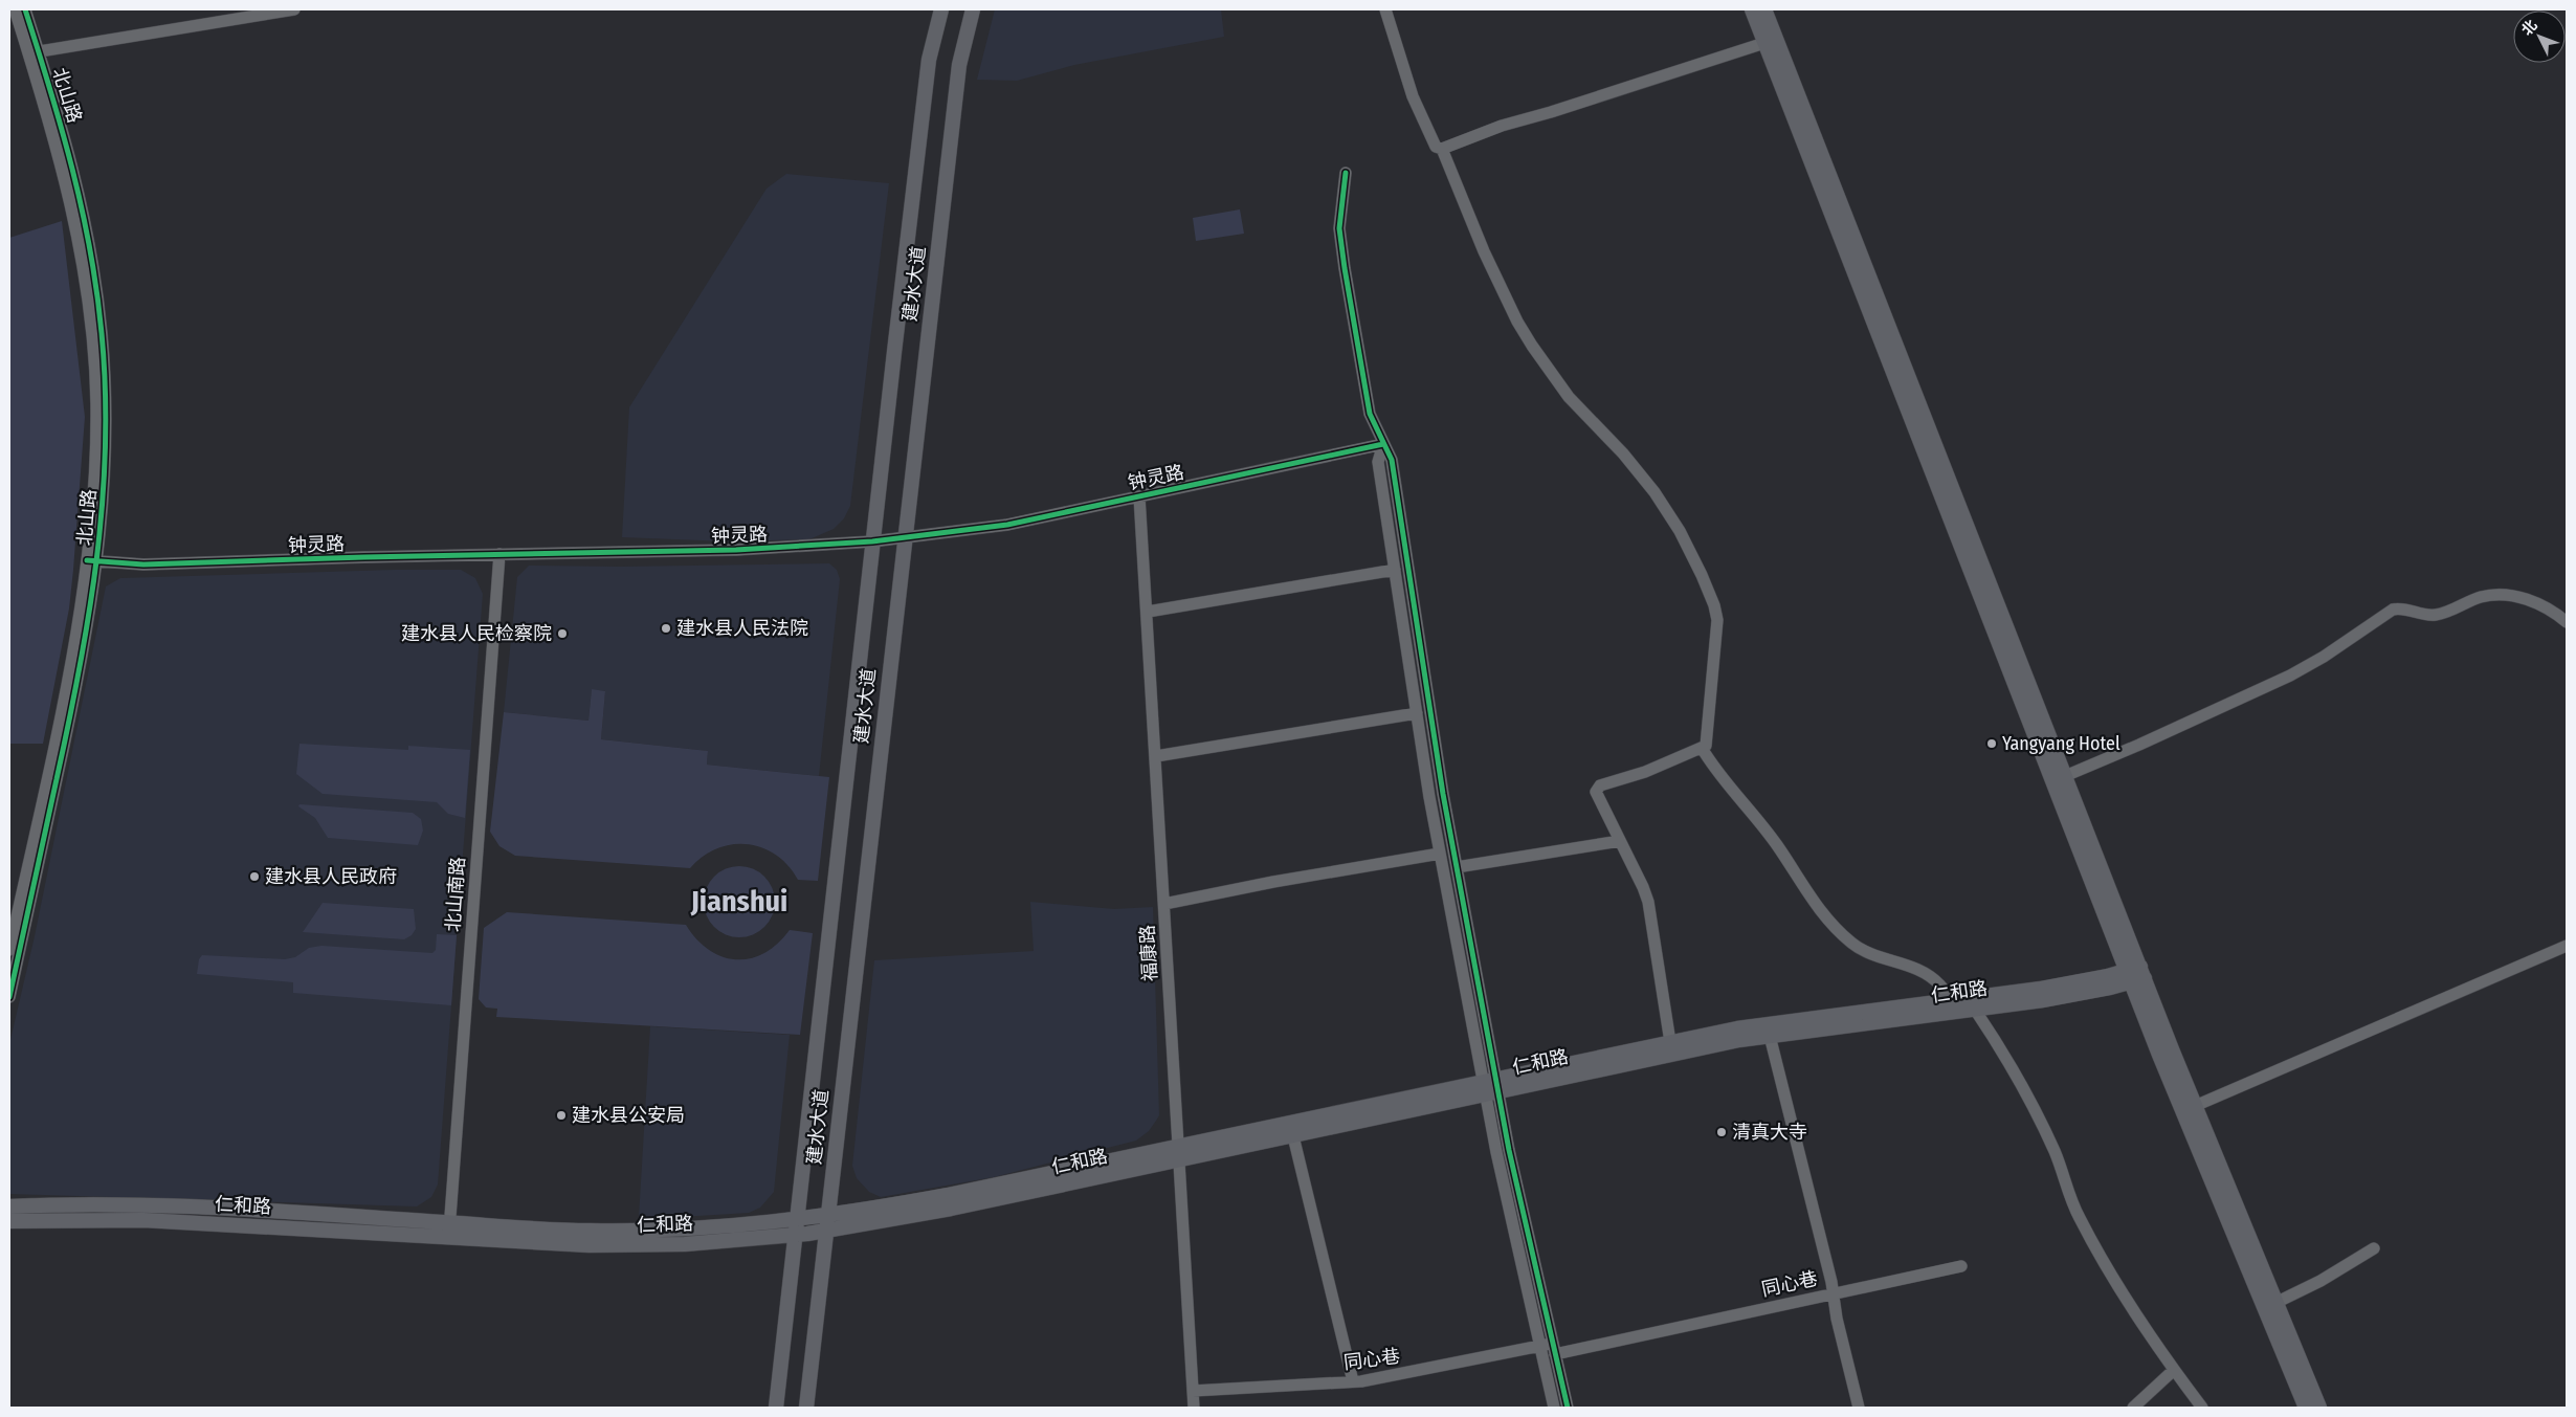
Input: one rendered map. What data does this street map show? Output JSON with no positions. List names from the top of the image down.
{
  "streets": {
    "main road": ["建水大道", "仁和路"],
    "street": [
      "北山路",
      "钟灵路",
      "北山南路",
      "福康路",
      "同心巷"
    ]
  },
  "crossings": [
    ["北山路", "钟灵路"],
    ["建水大道", "钟灵路"],
    ["建水大道", "仁和路"],
    ["钟灵路", "北山南路"],
    ["钟灵路", "福康路"],
    ["北山南路", "仁和路"],
    ["福康路", "仁和路"],
    ["福康路", "同心巷"],
    ["仁和路", "同心巷"]
  ],
  "districts": ["Jianshui"],
  "places": [
    "建水县人民法院",
    "建水县人民检察院",
    "Yangyang Hotel",
    "建水县人民政府",
    "建水县公安局",
    "清真大寺"
  ],
  "north": "top left"
}
